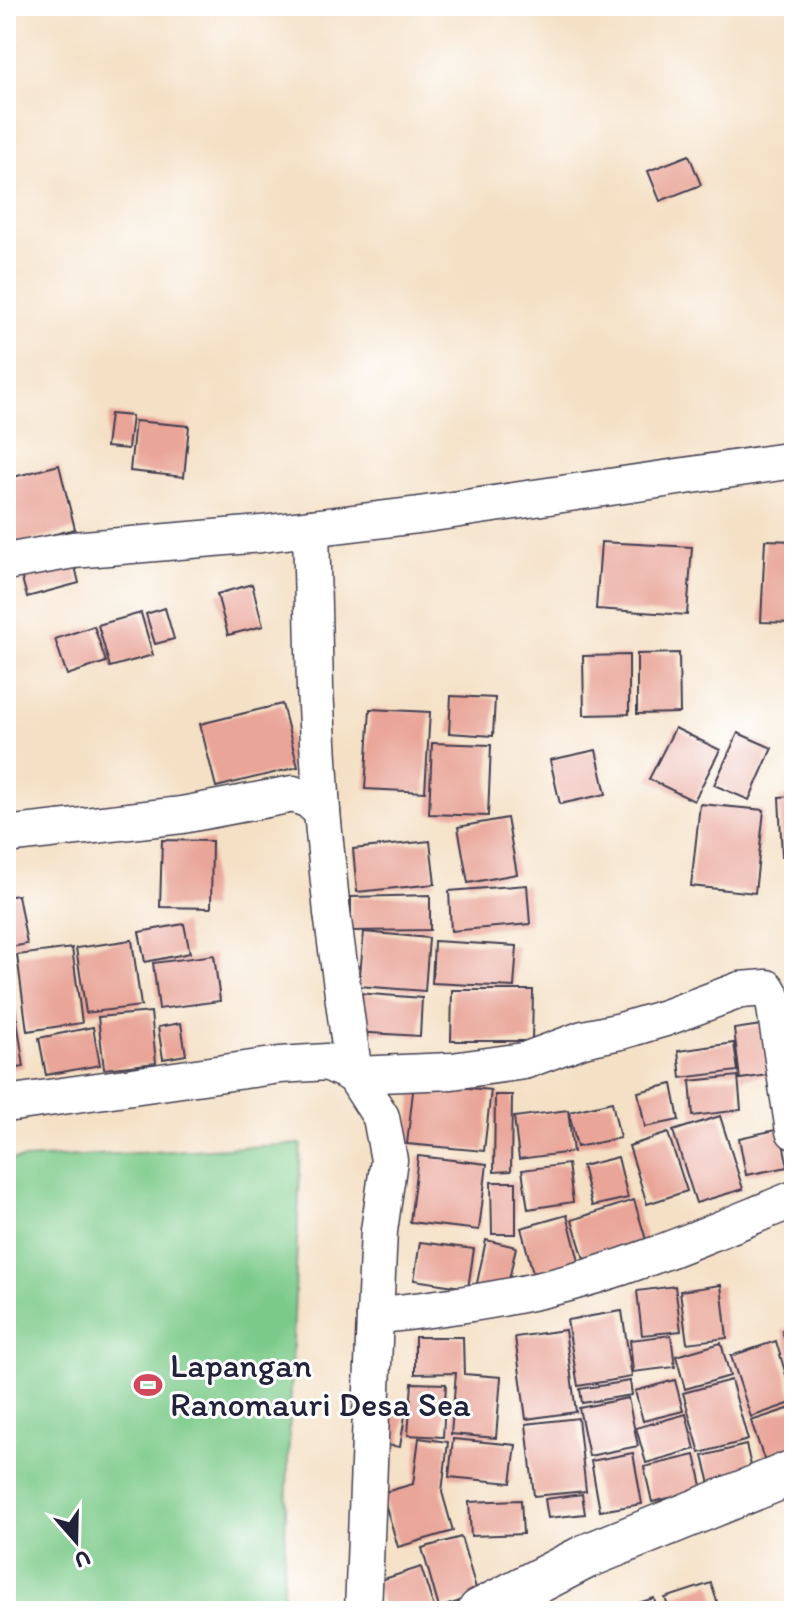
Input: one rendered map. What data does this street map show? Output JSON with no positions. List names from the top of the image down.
{
  "places": {
    "sports": ["Lapangan Ranomauri Desa Sea"]
  },
  "north": "bottom"
}
